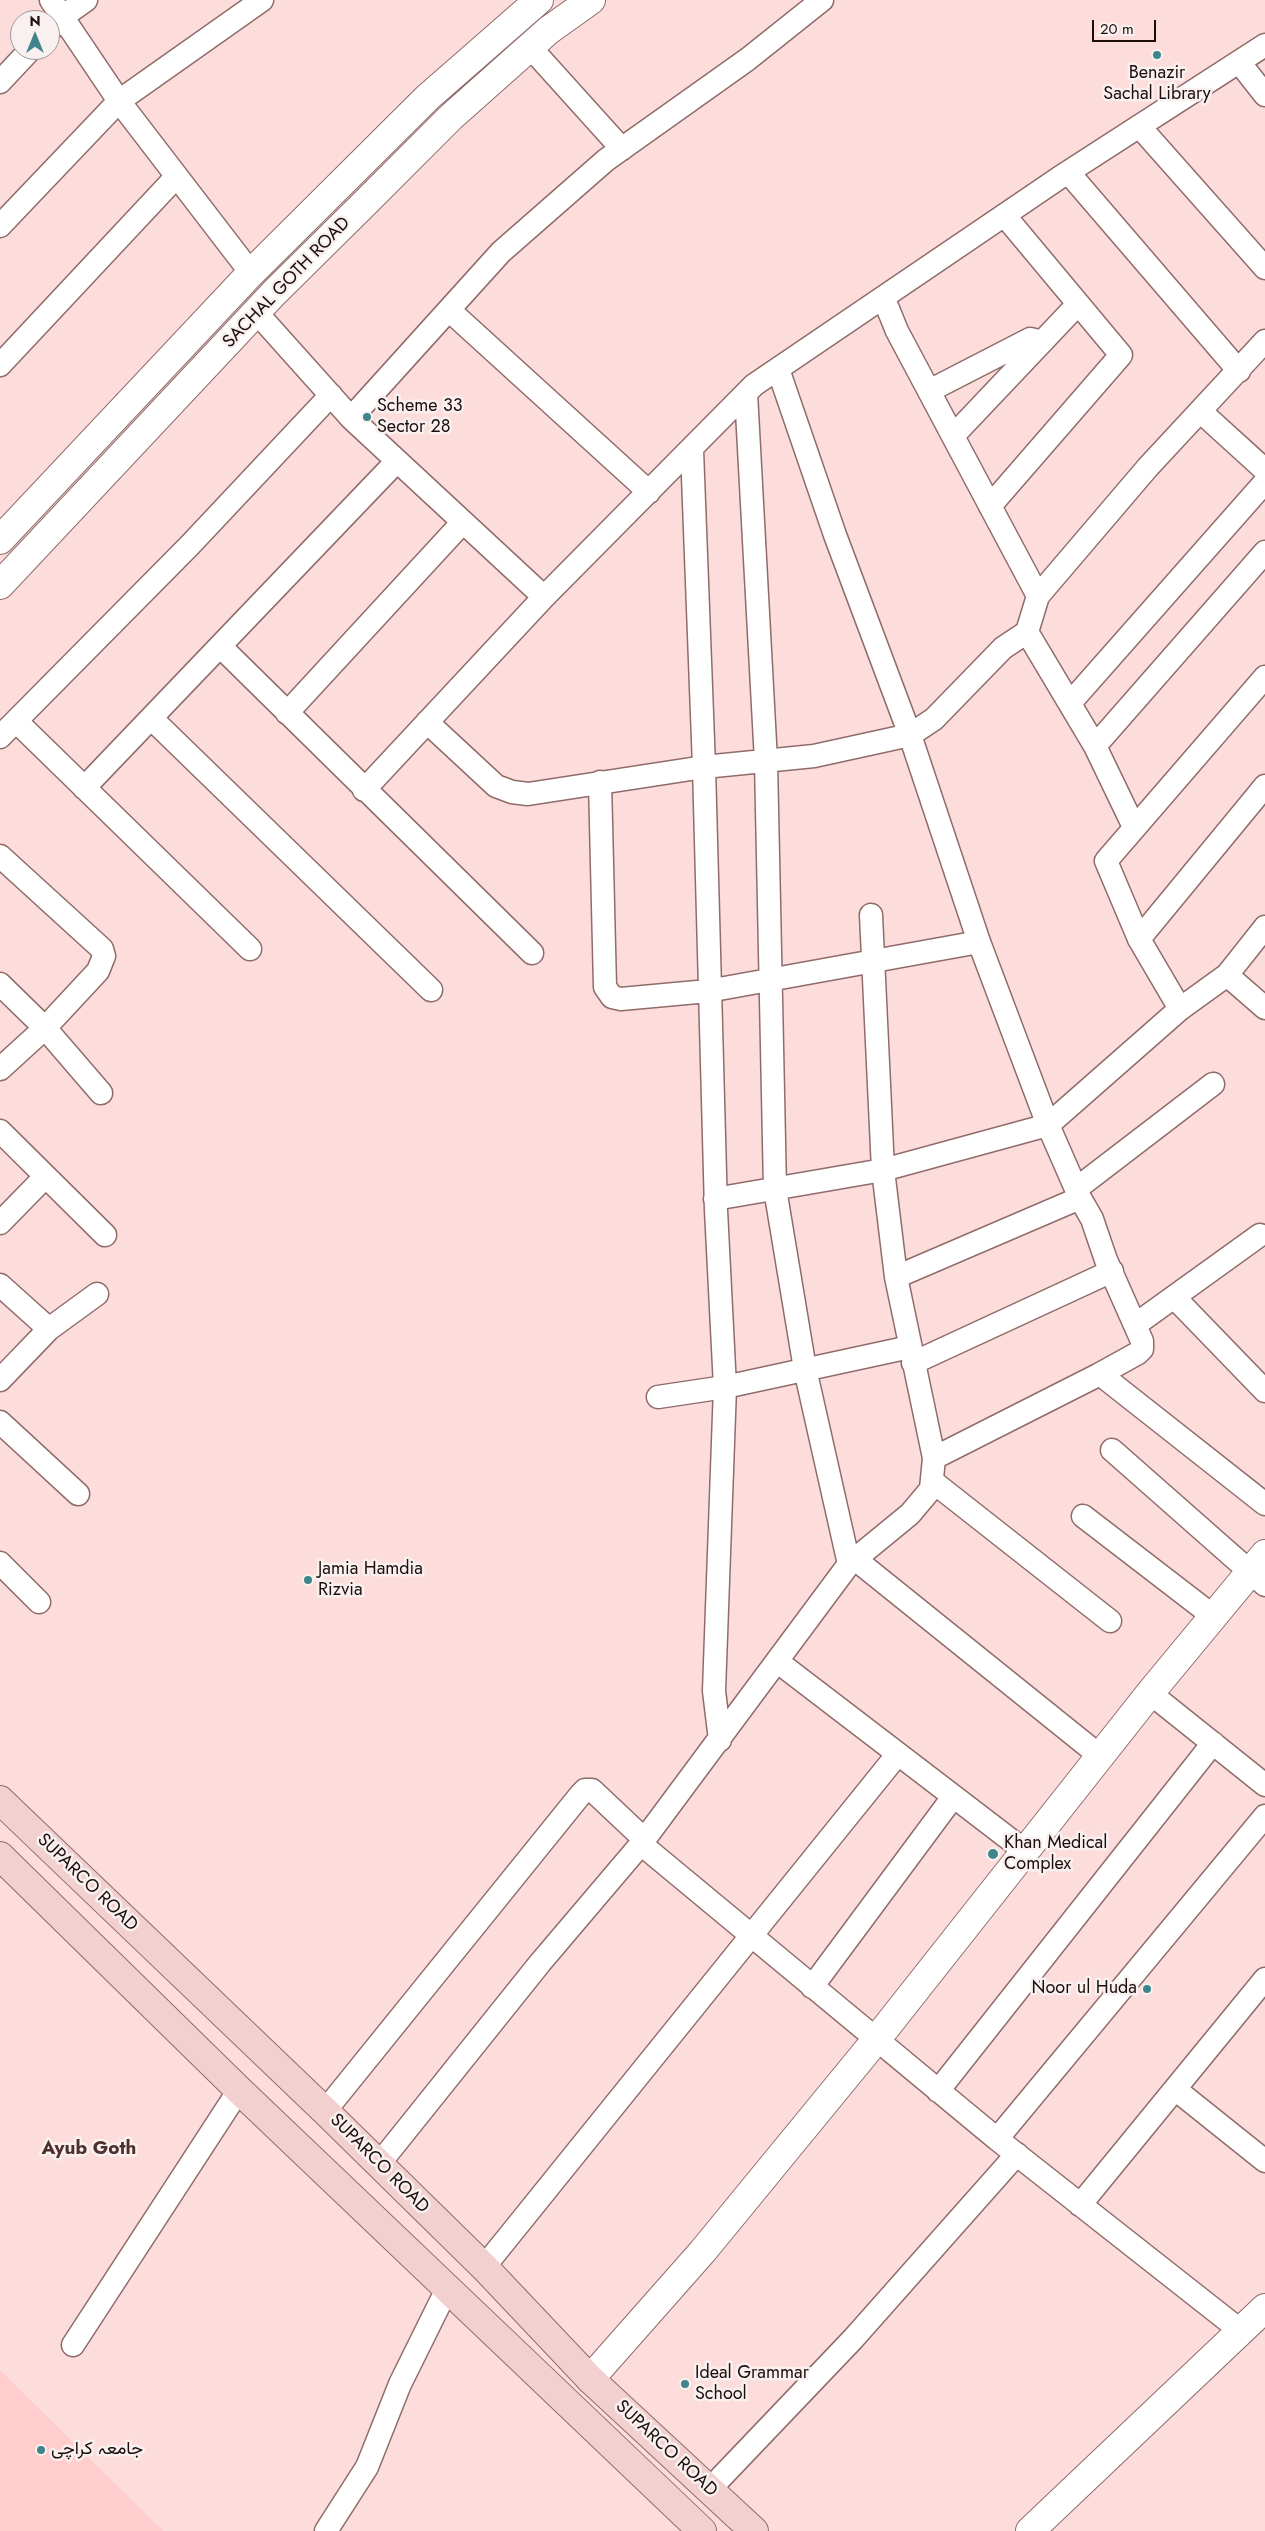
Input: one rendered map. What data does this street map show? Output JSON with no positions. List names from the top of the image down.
{
  "streets": {
    "main road": ["SUPARCO ROAD"],
    "street": ["SACHAL GOTH ROAD"]
  },
  "districts": ["Ayub Goth"],
  "places": [
    "Benazir Sachal Library",
    "Scheme 33 Sector 28",
    "Jamia Hamdia Rizvia",
    "Khan Medical Complex",
    "Noor ul Huda",
    "Ideal Grammar School",
    "جامعہ کراچی"
  ],
  "scale_bar": "20 m",
  "north": "top"
}
